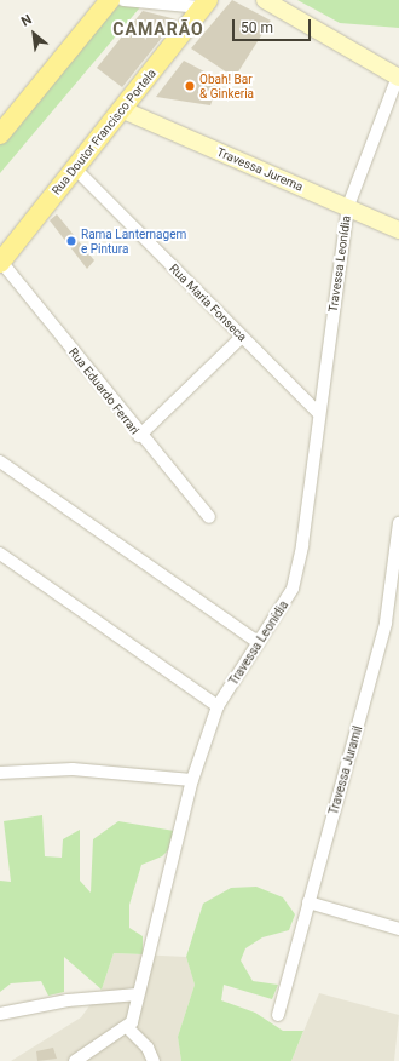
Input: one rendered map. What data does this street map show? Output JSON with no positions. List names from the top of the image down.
{
  "streets": {
    "main road": ["Rua Doutor Francisco Portela", "Travessa Jurema"],
    "street": [
      "Travessa Leonídia",
      "Rua Maria Fonseca",
      "Rua Eduardo Ferrari",
      "Travessa Juramil"
    ]
  },
  "crossings": [
    ["Rua Doutor Francisco Portela", "Travessa Jurema"],
    ["Rua Doutor Francisco Portela", "Rua Maria Fonseca"],
    ["Rua Doutor Francisco Portela", "Rua Eduardo Ferrari"],
    ["Travessa Jurema", "Travessa Leonídia"],
    ["Travessa Leonídia", "Rua Maria Fonseca"]
  ],
  "districts": ["CAMARÃO"],
  "places": ["Obah! Bar & Ginkeria", "Rama Lanternagem e Pintura"],
  "scale_bar": "50 m",
  "north": "top left"
}
